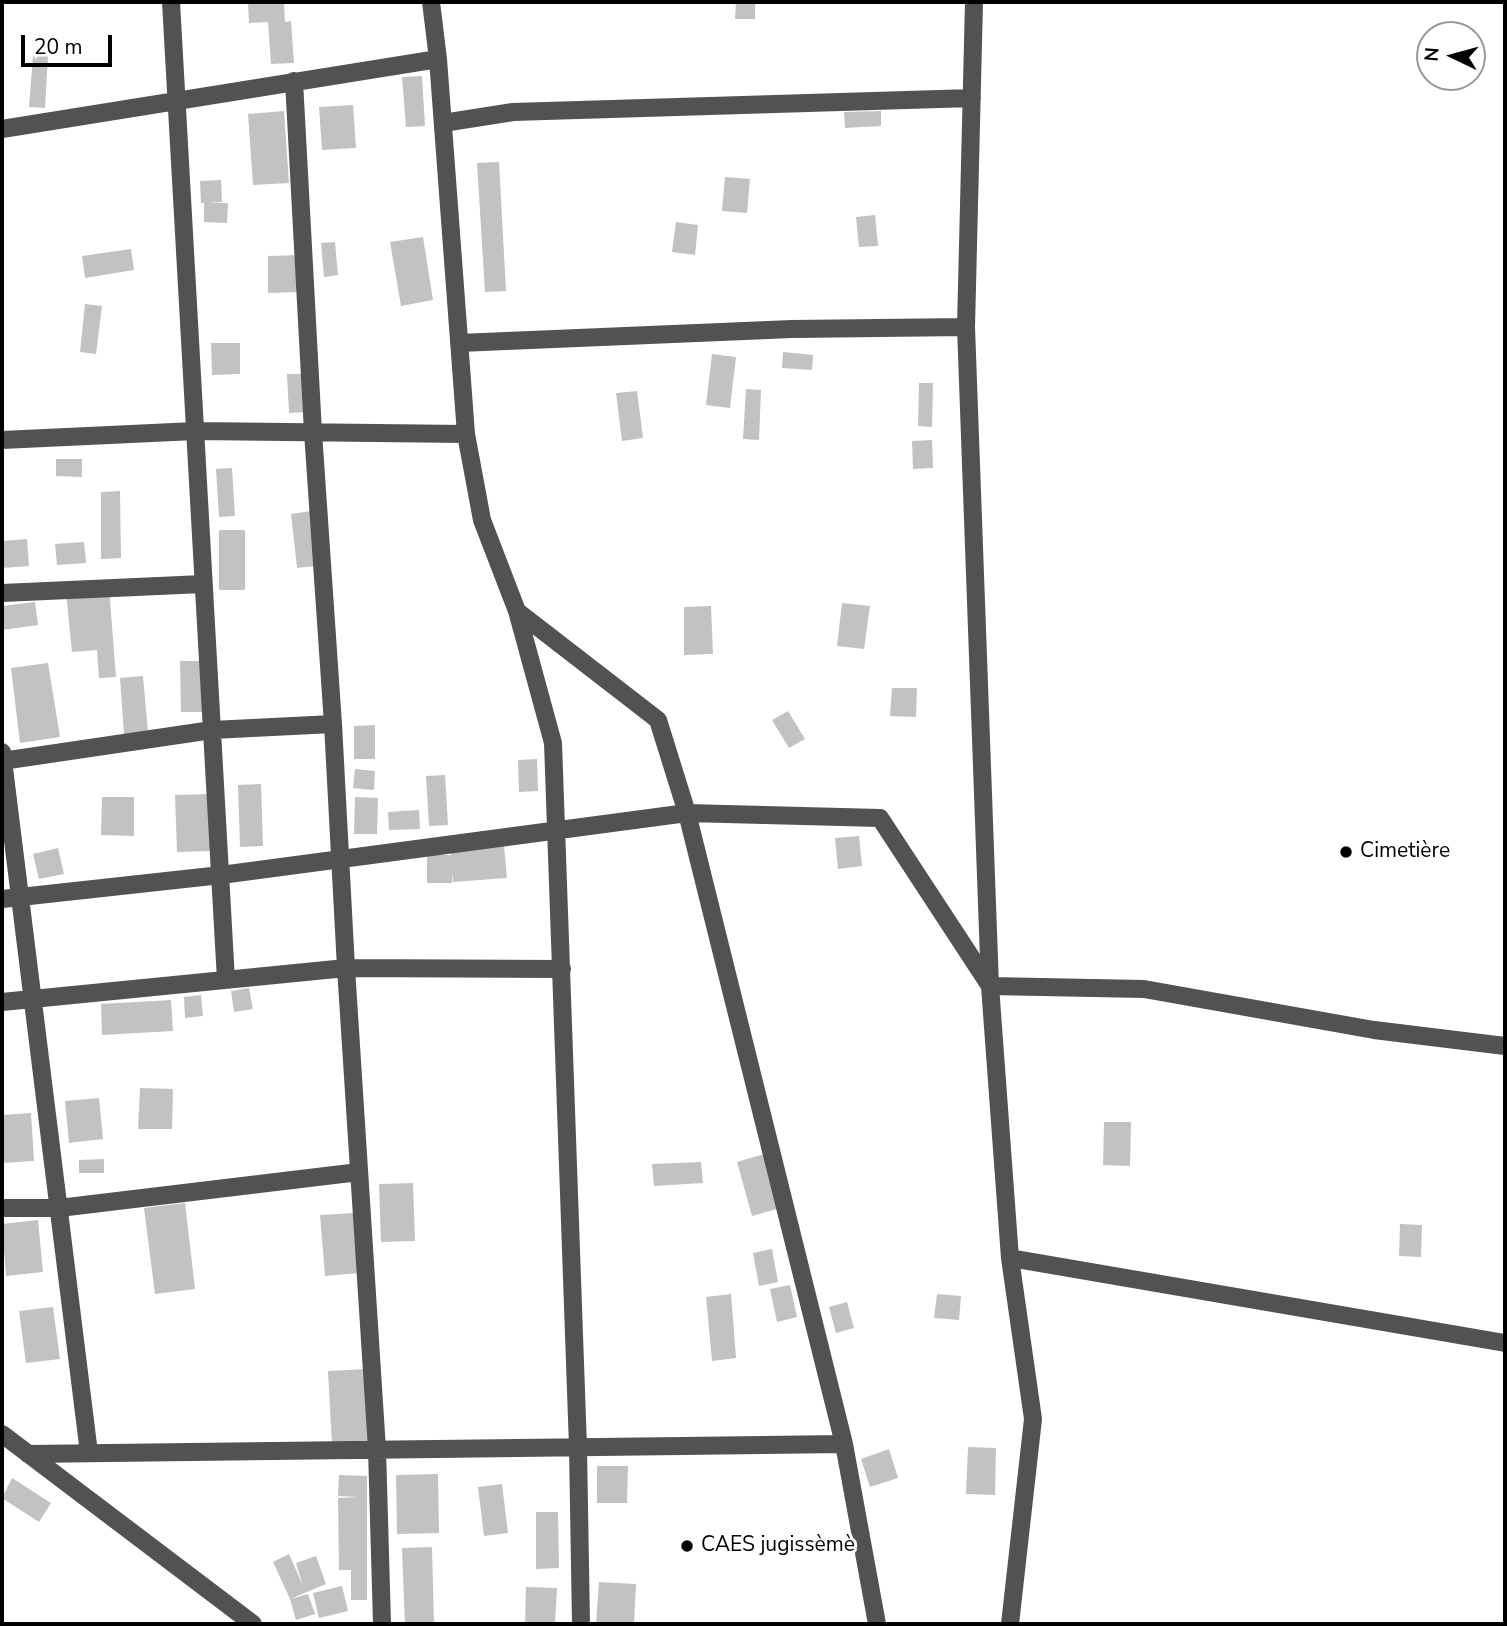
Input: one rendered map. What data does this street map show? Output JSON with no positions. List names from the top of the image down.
{
  "places": ["Cimetière", "CAES jugissèmè"],
  "scale_bar": "20 m",
  "north": "left"
}
